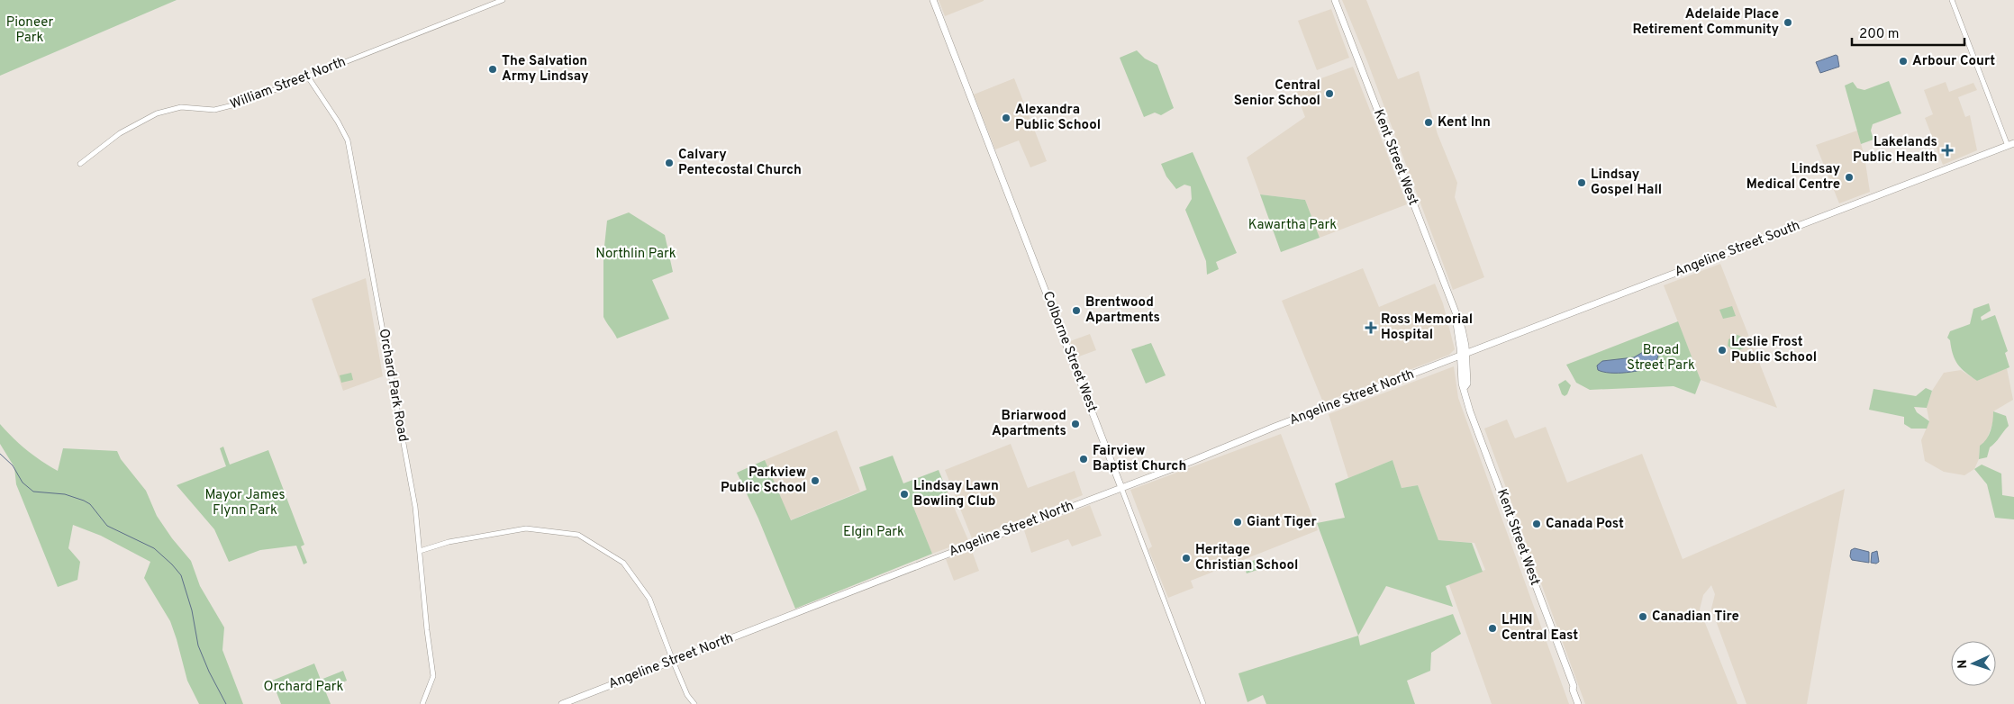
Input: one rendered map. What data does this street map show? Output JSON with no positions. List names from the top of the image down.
{
  "streets": {
    "main road": [
      "Kent Street West",
      "Angeline Street South",
      "Colborne Street West",
      "Angeline Street North"
    ],
    "street": ["William Street North", "Orchard Park Road"]
  },
  "crossings": [
    ["William Street North", "Orchard Park Road"],
    ["Kent Street West", "Angeline Street South"],
    ["Kent Street West", "Angeline Street North"],
    ["Angeline Street South", "Angeline Street North"],
    ["Colborne Street West", "Angeline Street North"]
  ],
  "parks": [
    "Pioneer Park",
    "Kawartha Park",
    "Northlin Park",
    "Broad Street Park",
    "Mayor James Flynn Park",
    "Elgin Park",
    "Orchard Park"
  ],
  "places": {
    "other": [
      "Adelaide Place Retirement Community",
      "Arbour Court",
      "The Salvation Army Lindsay",
      "Central Senior School",
      "Alexandra Public School",
      "Kent Inn",
      "Calvary Pentecostal Church",
      "Lindsay Medical Centre",
      "Lindsay Gospel Hall",
      "Brentwood Apartments",
      "Leslie Frost Public School",
      "Briarwood Apartments",
      "Fairview Baptist Church",
      "Parkview Public School",
      "Lindsay Lawn Bowling Club",
      "Giant Tiger",
      "Canada Post",
      "Heritage Christian School",
      "Canadian Tire",
      "LHIN Central East"
    ],
    "health": ["Lakelands Public Health", "Ross Memorial Hospital"]
  },
  "scale_bar": "200 m",
  "north": "left"
}
